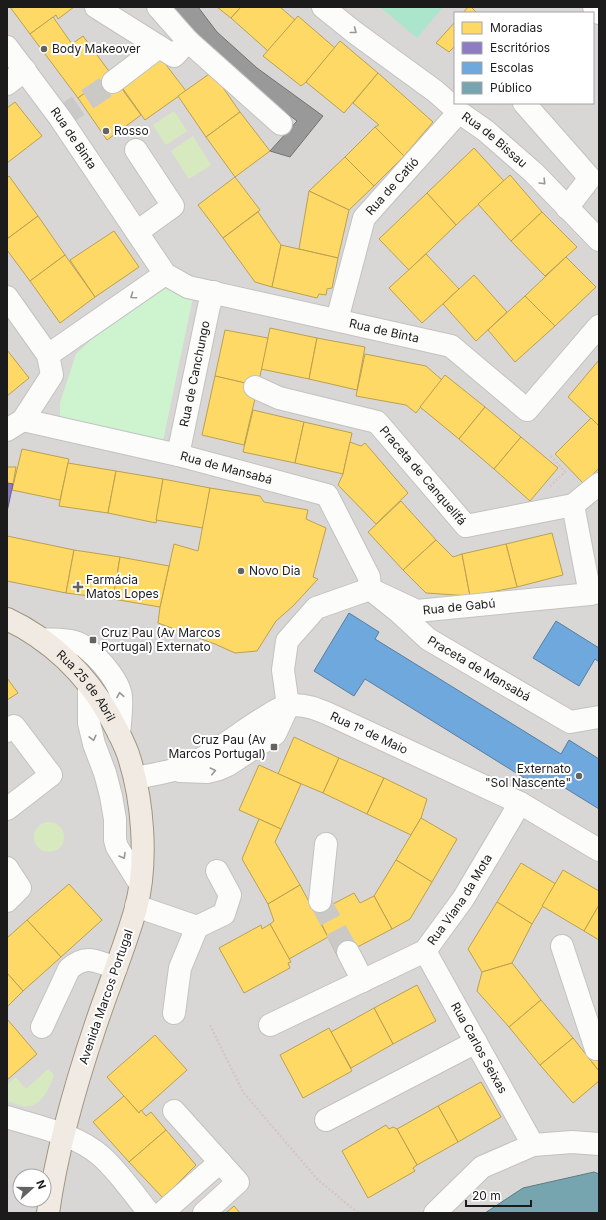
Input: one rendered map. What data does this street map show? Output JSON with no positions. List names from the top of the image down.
{
  "streets": {
    "main road": ["Rua 25 de Abril", "Avenida Marcos Portugal"],
    "street": [
      "Rua de Binta",
      "Rua de Bissau",
      "Rua de Catió",
      "Rua de Canchungo",
      "Rua de Mansabá",
      "Praceta de Canquelifá",
      "Rua de Gabú",
      "Praceta de Mansabá",
      "Rua 1º de Maio",
      "Rua Viana da Mota",
      "Rua Carlos Seixas"
    ]
  },
  "crossings": [
    ["Rua de Binta", "Rua de Catió"],
    ["Rua de Binta", "Rua de Canchungo"],
    ["Rua de Bissau", "Rua de Catió"],
    ["Rua de Canchungo", "Rua de Mansabá"],
    ["Rua de Mansabá", "Rua de Gabú"],
    ["Rua de Mansabá", "Praceta de Mansabá"],
    ["Rua de Gabú", "Praceta de Mansabá"],
    ["Rua 25 de Abril", "Rua 1º de Maio"],
    ["Rua 25 de Abril", "Avenida Marcos Portugal"],
    ["Rua 1º de Maio", "Rua Viana da Mota"],
    ["Rua 1º de Maio", "Avenida Marcos Portugal"],
    ["Rua Viana da Mota", "Rua Carlos Seixas"]
  ],
  "one_way": ["Rua de Bissau"],
  "places": {
    "other": [
      "Body Makeover",
      "Rosso",
      "Novo Dia",
      "Externato \"Sol Nascente\""
    ],
    "health": ["Farmácia Matos Lopes"],
    "transit": ["Cruz Pau (Av Marcos Portugal) Externato", "Cruz Pau (Av Marcos Portugal)"]
  },
  "legend": [
    "Moradias",
    "Escritórios",
    "Escolas",
    "Público"
  ],
  "scale_bar": "20 m",
  "north": "right"
}
